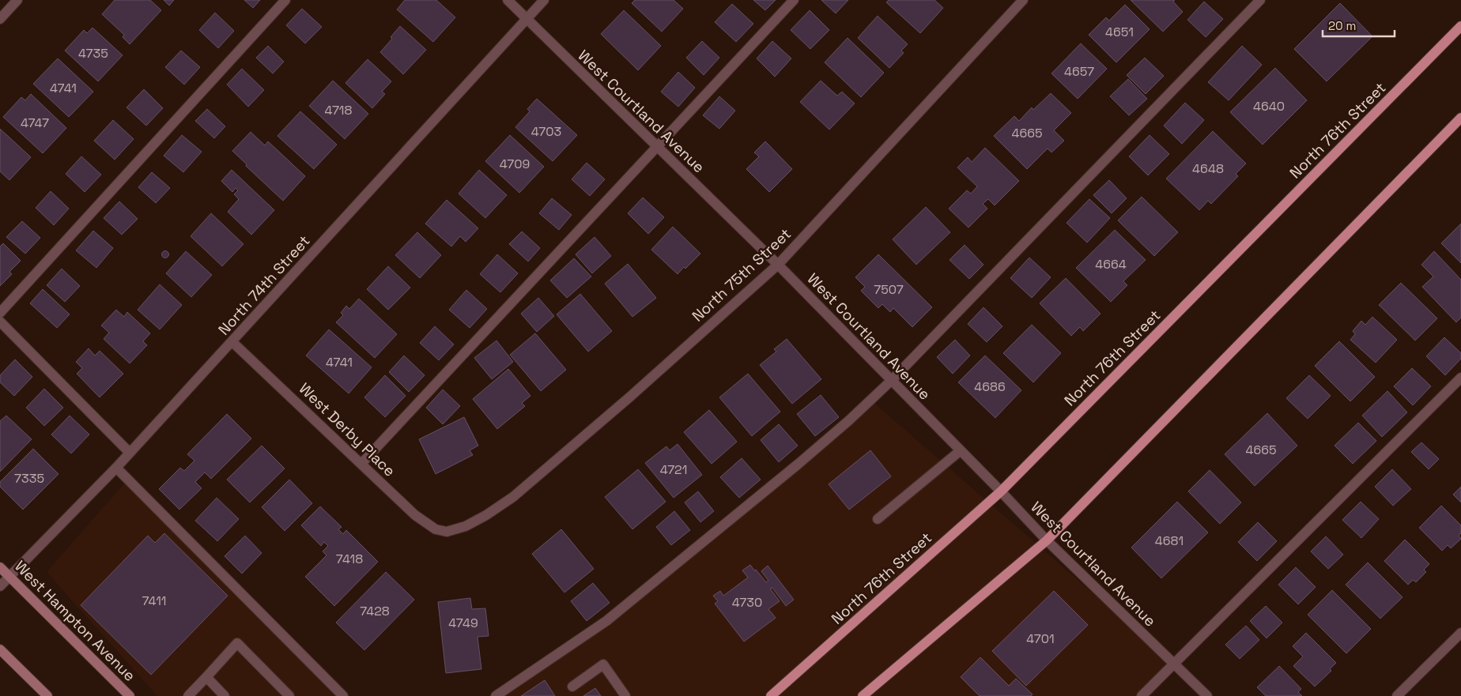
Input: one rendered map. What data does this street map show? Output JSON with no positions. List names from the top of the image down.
{
  "streets": {
    "main road": ["North 76th Street", "West Hampton Avenue"],
    "street": [
      "West Courtland Avenue",
      "North 75th Street",
      "North 74th Street",
      "West Derby Place"
    ]
  },
  "crossings": [
    ["West Courtland Avenue", "North 76th Street"],
    ["West Courtland Avenue", "North 75th Street"],
    ["West Courtland Avenue", "North 74th Street"],
    ["North 75th Street", "West Derby Place"],
    ["North 74th Street", "West Derby Place"],
    ["North 74th Street", "West Hampton Avenue"]
  ],
  "house_numbers": [
    "4651",
    "4735",
    "4657",
    "4741",
    "4640",
    "4718",
    "4747",
    "4703",
    "4665",
    "4709",
    "4648",
    "4664",
    "7507",
    "4741",
    "4686",
    "4665",
    "4721",
    "7335",
    "4681",
    "7418",
    "7411",
    "4730",
    "7428",
    "4749",
    "4701"
  ],
  "scale_bar": "20 m"
}
